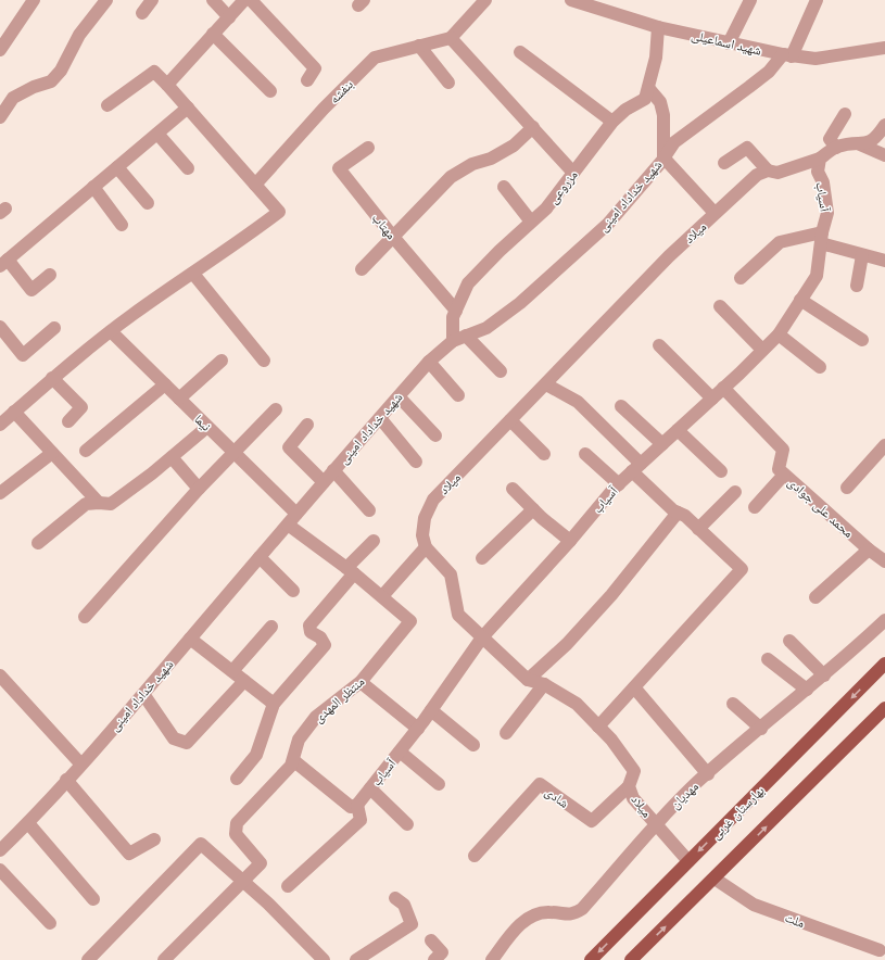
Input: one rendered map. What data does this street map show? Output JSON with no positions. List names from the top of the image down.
{
  "streets": {
    "main road": ["بهارستان غربی"],
    "street": [
      "شهید اسماعیلی",
      "بنفشه",
      "مزروعی",
      "شهید خداداد امینی",
      "آسیاب",
      "مهتاب",
      "میلاد",
      "نیما",
      "محمد علی جوادی",
      "منتظر المهدی",
      "مهدیان",
      "شادی",
      "ملت"
    ]
  },
  "crossings": [
    ["شهید اسماعیلی", "مزروعی"],
    ["شهید اسماعیلی", "شهید خداداد امینی"],
    ["مزروعی", "شهید خداداد امینی"],
    ["مزروعی", "مهتاب"],
    ["شهید خداداد امینی", "نیما"],
    ["شهید خداداد امینی", "منتظر المهدی"],
    ["آسیاب", "میلاد"],
    ["آسیاب", "محمد علی جوادی"],
    ["میلاد", "مهدیان"],
    ["میلاد", "شادی"],
    ["میلاد", "بهارستان غربی"]
  ]
}
